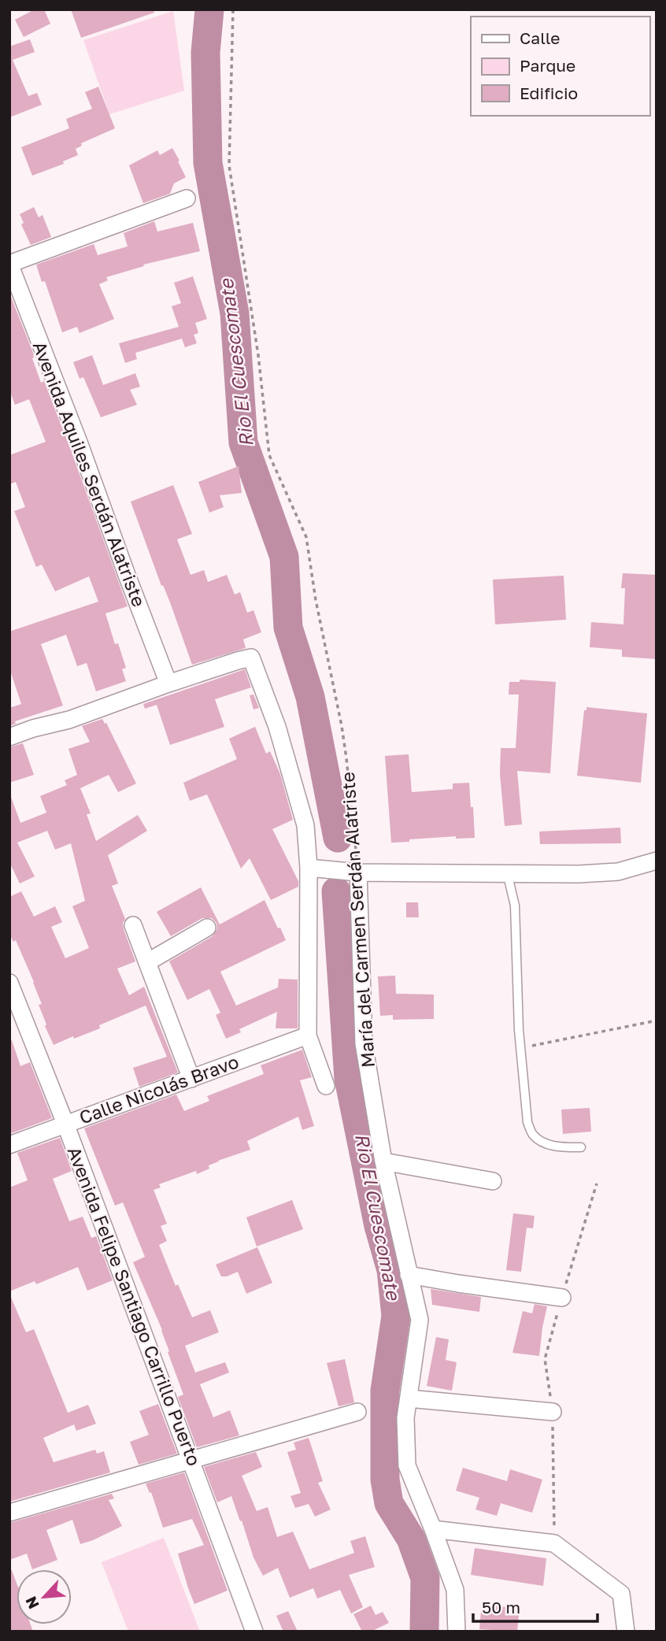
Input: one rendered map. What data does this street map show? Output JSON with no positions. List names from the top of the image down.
{
  "streets": {
    "street": [
      "Avenida Aquiles Serdán Alatriste",
      "María del Carmen Serdán Alatriste",
      "Calle Nicolás Bravo",
      "Avenida Felipe Santiago Carrillo Puerto"
    ]
  },
  "crossings": [
    ["Calle Nicolás Bravo", "Avenida Felipe Santiago Carrillo Puerto"]
  ],
  "water": ["Rio El Cuescomate"],
  "legend": ["Calle", "Parque", "Edificio"],
  "scale_bar": "50 m",
  "north": "bottom left"
}
